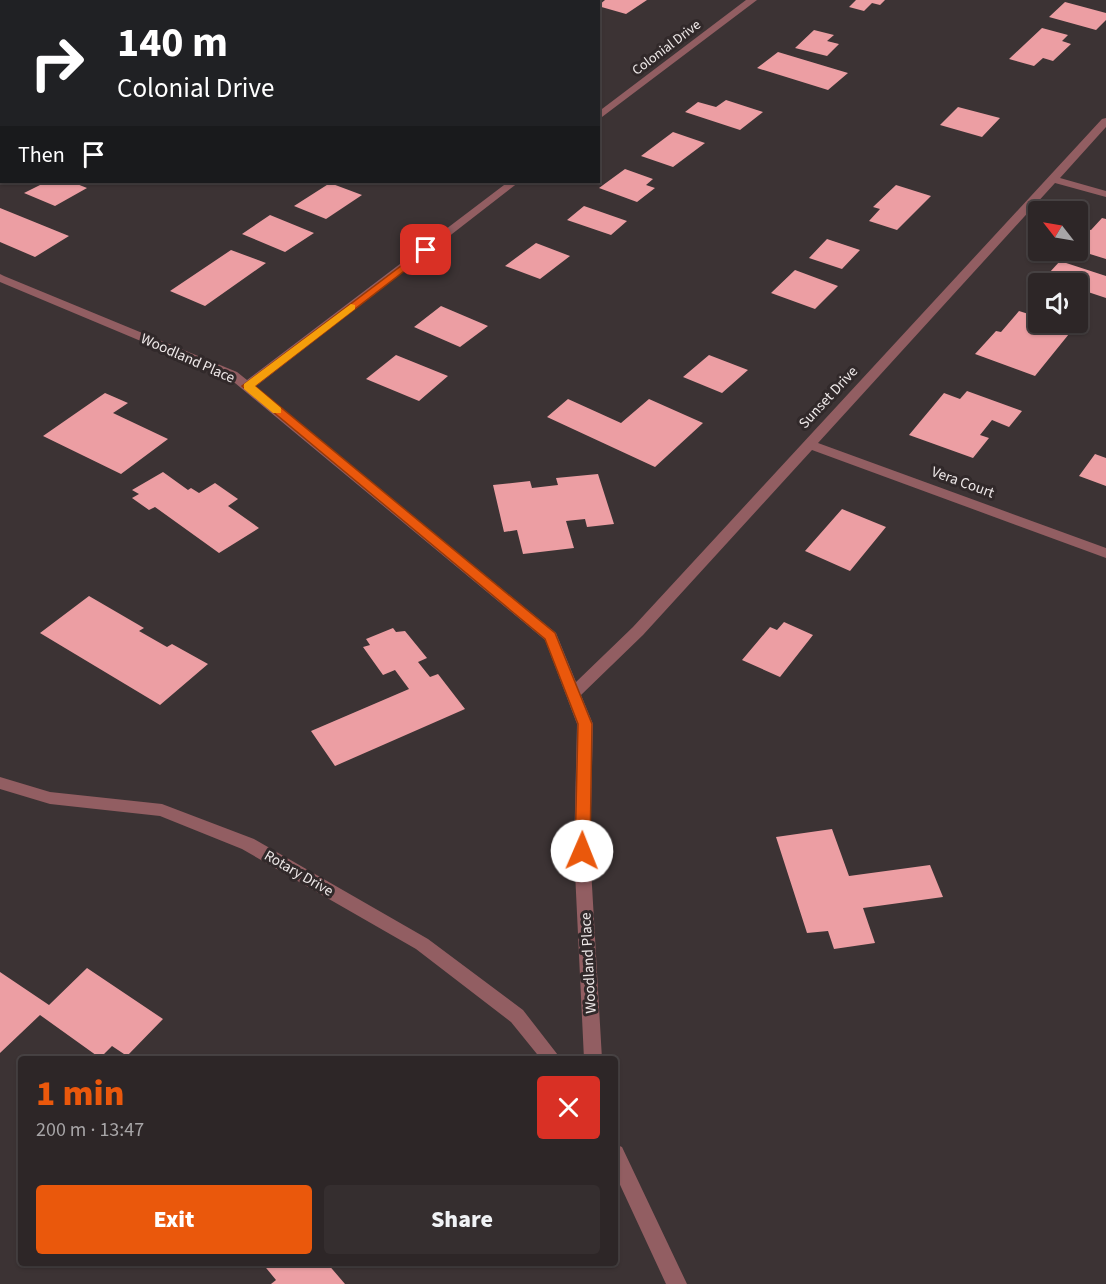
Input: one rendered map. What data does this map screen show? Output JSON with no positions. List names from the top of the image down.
{
  "streets": {
    "street": [
      "Colonial Drive",
      "Woodland Place",
      "Sunset Drive",
      "Vera Court",
      "Rotary Drive"
    ]
  },
  "crossings": [
    ["Woodland Place", "Sunset Drive"],
    ["Sunset Drive", "Vera Court"]
  ],
  "north": "top left",
  "page": {
    "turn": ["140 m", "Colonial Drive"],
    "then": "Then",
    "heading": ["1 min", "200 m · 13:47"],
    "buttons": ["Exit", "Share"]
  }
}
